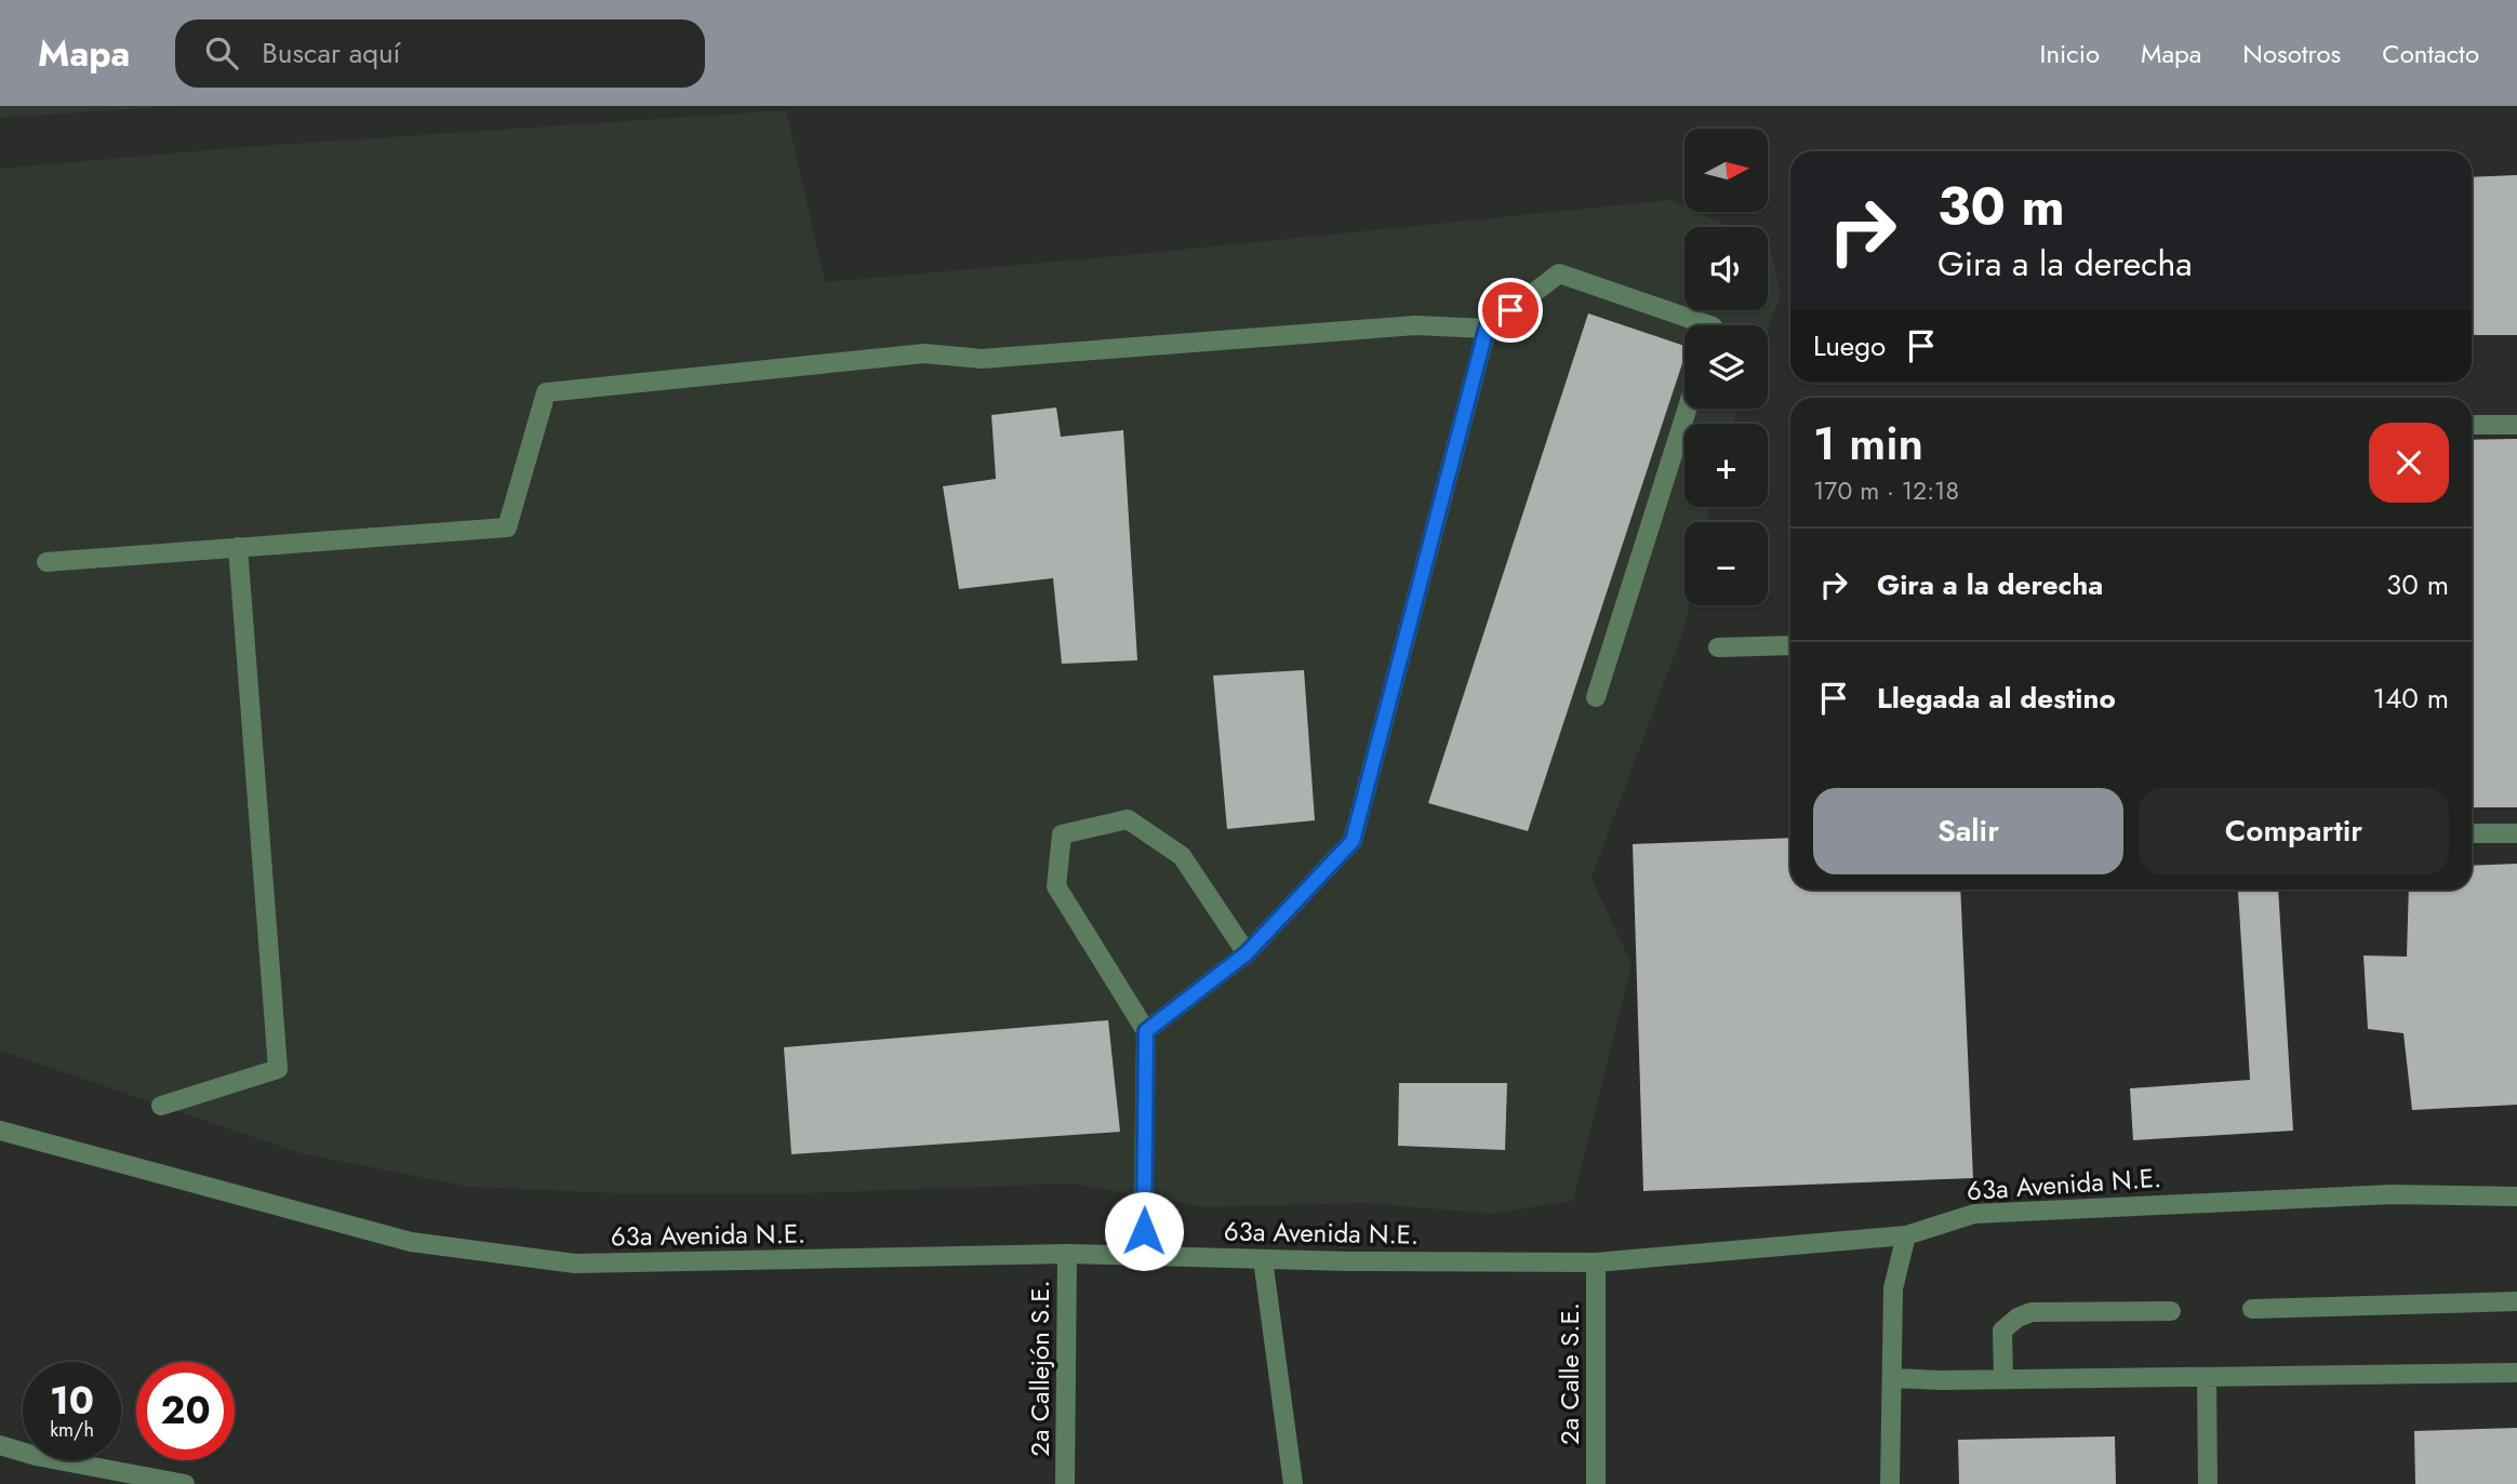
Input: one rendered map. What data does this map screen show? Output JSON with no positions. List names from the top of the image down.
{
  "streets": {
    "street": ["63a Avenida N.E.", "2a Callejón S.E.", "2a Calle S.E."]
  },
  "crossings": [
    ["63a Avenida N.E.", "2a Callejón S.E."],
    ["63a Avenida N.E.", "2a Calle S.E."]
  ],
  "north": "right",
  "page": {
    "header": "Mapa",
    "search": "Buscar aquí",
    "nav": [
      "Inicio",
      "Mapa",
      "Nosotros",
      "Contacto"
    ],
    "map_buttons": ["+", "−"],
    "turn": ["30 m", "Gira a la derecha"],
    "then": "Luego",
    "heading": ["1 min", "170 m · 12:18"],
    "list": [
      {
        "name": "Gira a la derecha",
        "value": "30 m"
      },
      {
        "name": "Llegada al destino",
        "value": "140 m"
      }
    ],
    "buttons": ["Salir", "Compartir"],
    "speed": "10 km/h",
    "limit": "20"
  }
}
